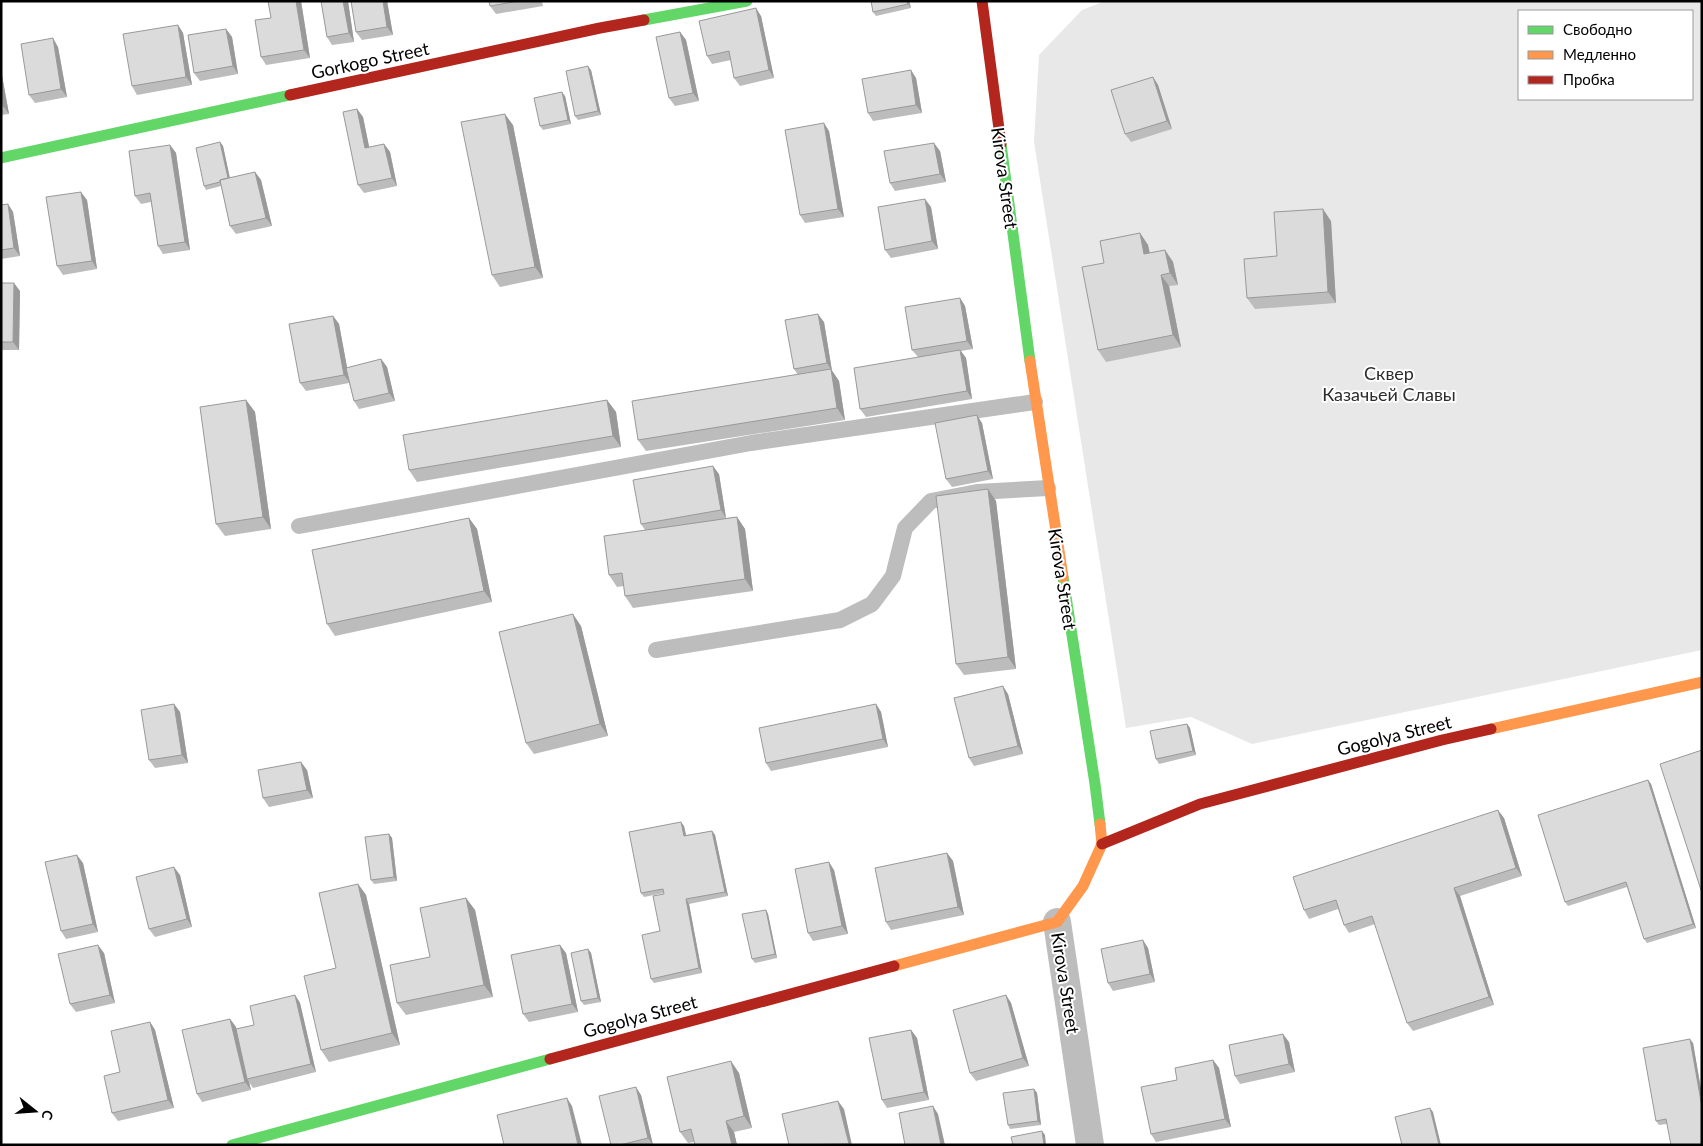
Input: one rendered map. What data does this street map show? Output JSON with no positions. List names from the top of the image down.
{
  "streets": {
    "main road": ["Gorkogo Street", "Kirova Street", "Gogolya Street"]
  },
  "crossings": [
    ["Kirova Street", "Gogolya Street"]
  ],
  "parks": ["Сквер Казачьей Славы"],
  "legend": ["Свободно", "Медленно", "Пробка"],
  "north": "right"
}
